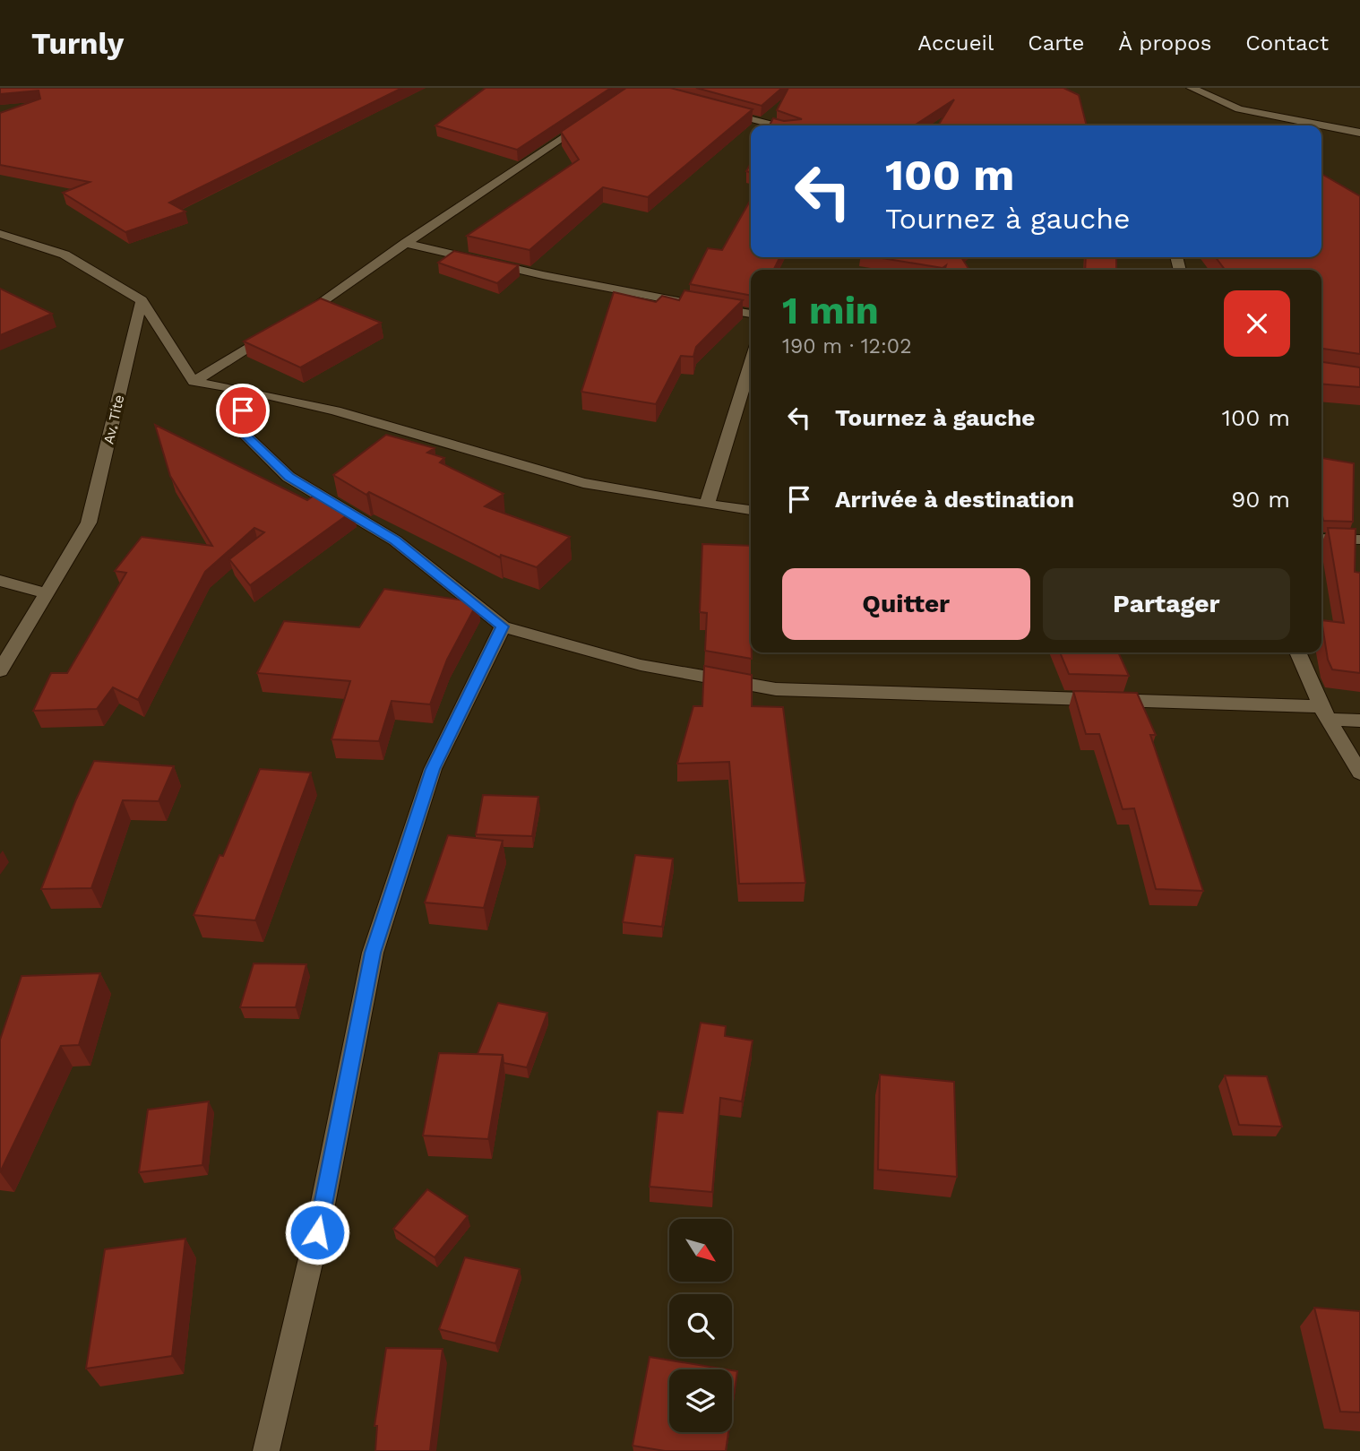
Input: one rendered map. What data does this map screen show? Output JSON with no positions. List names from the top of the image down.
{
  "streets": {
    "street": ["Av. Tite"]
  },
  "north": "bottom right",
  "page": {
    "header": "Turnly",
    "nav": [
      "Accueil",
      "Carte",
      "À propos",
      "Contact"
    ],
    "turn": ["100 m", "Tournez à gauche"],
    "heading": ["1 min", "190 m · 12:02"],
    "list": [
      {
        "name": "Tournez à gauche",
        "value": "100 m"
      },
      {
        "name": "Arrivée à destination",
        "value": "90 m"
      }
    ],
    "buttons": ["Quitter", "Partager"]
  }
}
